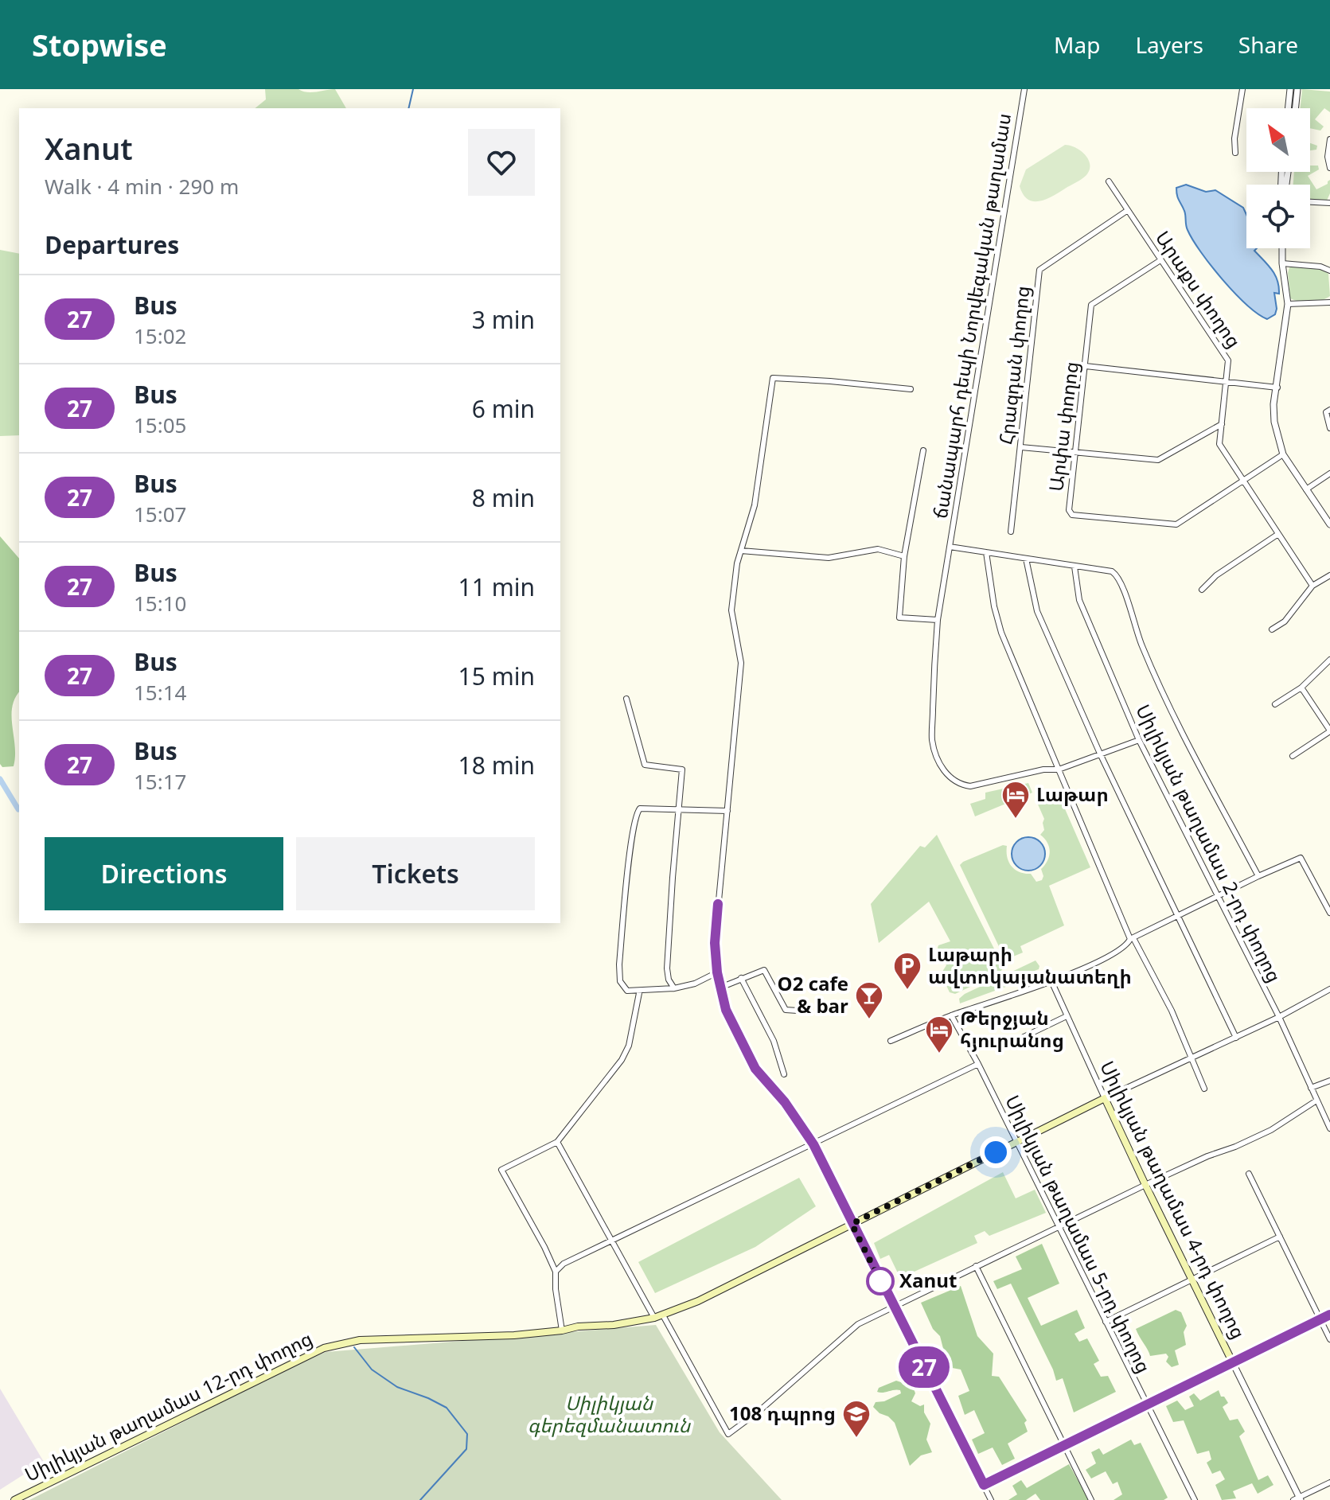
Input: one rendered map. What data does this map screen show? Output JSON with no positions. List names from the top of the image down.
{
  "streets": {
    "main road": ["Սիլիկյան թաղամաս 4-րդ փողոց", "Սիլիկյան թաղամաս 12-րդ փողոց"],
    "street": [
      "Արաքս փողոց",
      "ճանապարհ դեպի Նորվեգական թաղամաս",
      "Հրազդան փողոց",
      "Արփա փողոց",
      "Սիլիկյան թաղամաս 2-րդ փողոց",
      "Սիլիկյան թաղամաս 5-րդ փողոց"
    ]
  },
  "crossings": [
    ["Արաքս փողոց", "Հրազդան փողոց"],
    ["Արաքս փողոց", "Արփա փողոց"],
    ["Սիլիկյան թաղամաս 2-րդ փողոց", "Սիլիկյան թաղամաս 12-րդ փողոց"],
    ["Սիլիկյան թաղամաս 4-րդ փողոց", "Սիլիկյան թաղամաս 12-րդ փողոց"],
    ["Սիլիկյան թաղամաս 5-րդ փողոց", "Սիլիկյան թաղամաս 12-րդ փողոց"]
  ],
  "parks": ["Սիլիկյան գերեզմանատուն"],
  "places": {
    "hotel": ["Լաթար", "Թերջյան հյուրանոց"],
    "parking": ["Լաթարի ավտոկայանատեղի"],
    "bar": ["O2 cafe & bar"],
    "other": ["Xanut"],
    "school or university": ["108 դպրոց"]
  },
  "lines": ["bus line 27"],
  "north": "top left",
  "page": {
    "header": "Stopwise",
    "nav": ["Map", "Layers", "Share"],
    "on_map": "27",
    "heading": [
      ["Xanut", "Walk · 4 min · 290 m"],
      "Departures"
    ],
    "list": [
      {
        "mark": "27",
        "name": "Bus",
        "note": "15:02",
        "value": "3 min"
      },
      {
        "mark": "27",
        "name": "Bus",
        "note": "15:05",
        "value": "6 min"
      },
      {
        "mark": "27",
        "name": "Bus",
        "note": "15:07",
        "value": "8 min"
      },
      {
        "mark": "27",
        "name": "Bus",
        "note": "15:10",
        "value": "11 min"
      },
      {
        "mark": "27",
        "name": "Bus",
        "note": "15:14",
        "value": "15 min"
      },
      {
        "mark": "27",
        "name": "Bus",
        "note": "15:17",
        "value": "18 min"
      }
    ],
    "buttons": ["Directions", "Tickets"]
  }
}
